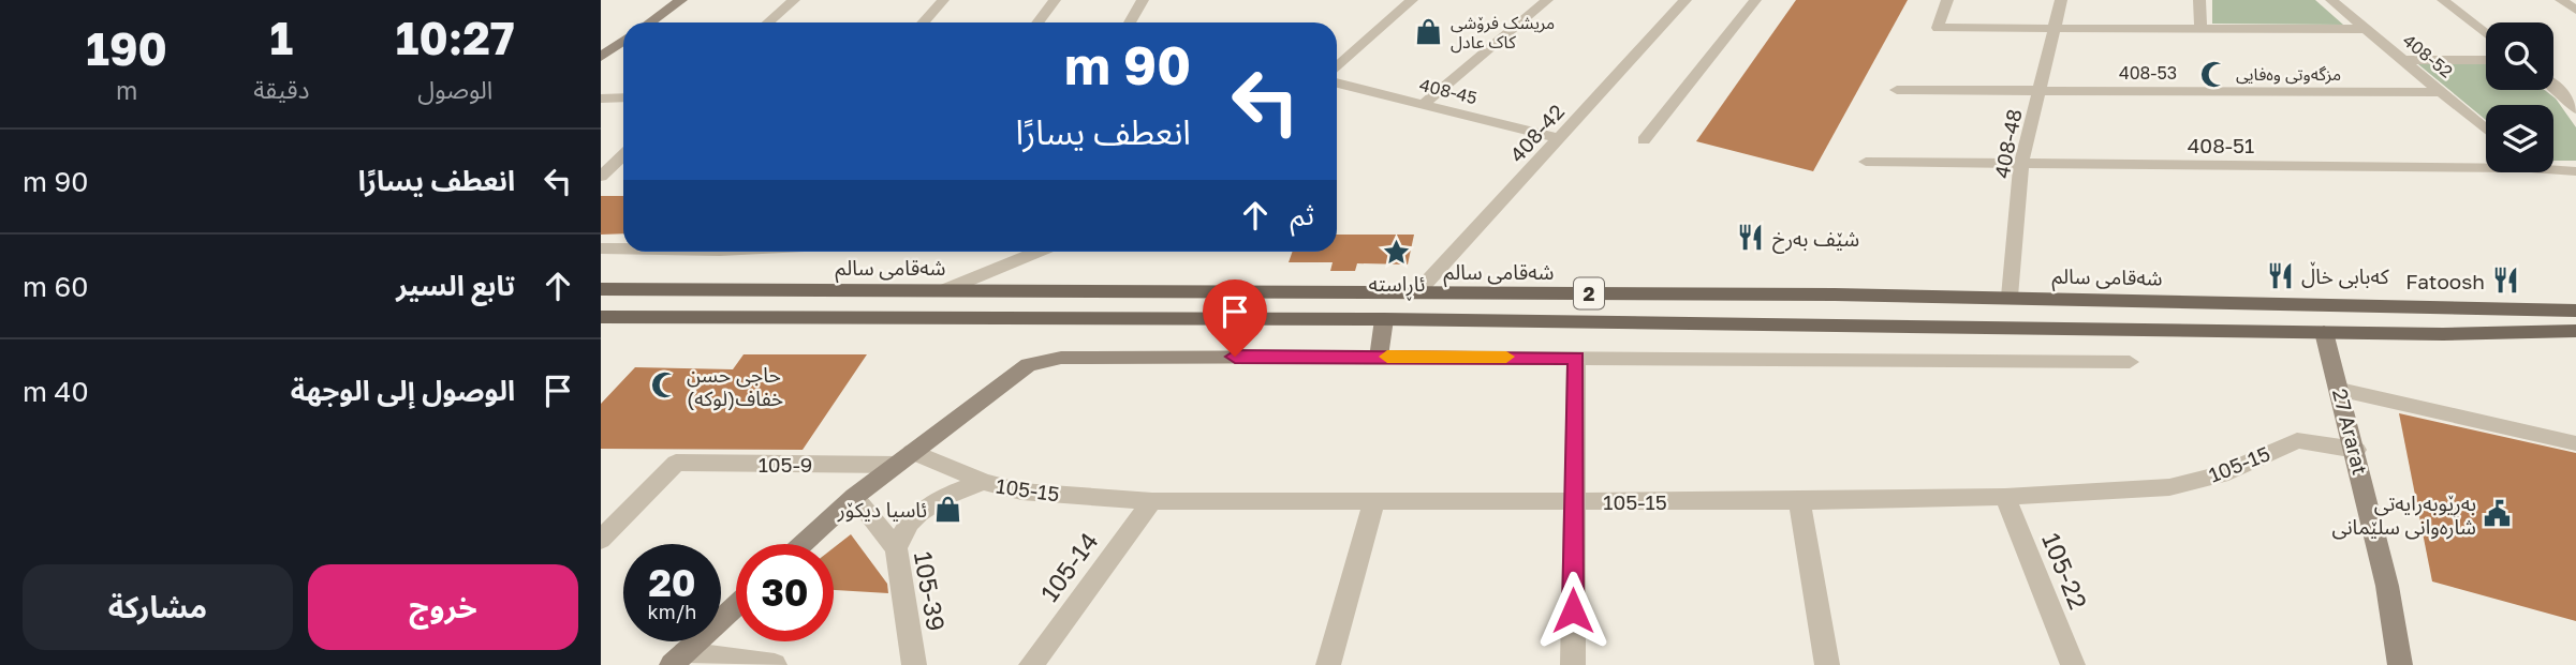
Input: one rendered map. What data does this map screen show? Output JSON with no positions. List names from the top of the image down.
{
  "streets": {
    "main road": ["شەقامی سالم", "2"],
    "street": [
      "408-52",
      "408-53",
      "408-45",
      "408-42",
      "408-48",
      "408-51",
      "27 Ararat",
      "105-9",
      "105-15",
      "105-14",
      "105-22",
      "105-39"
    ]
  },
  "crossings": [
    ["408-52", "408-53"],
    ["408-53", "408-48"],
    ["408-45", "408-42"],
    ["408-42", "شەقامی سالم"],
    ["408-48", "408-51"],
    ["408-48", "شەقامی سالم"],
    ["2", "27 Ararat"],
    ["27 Ararat", "105-15"],
    ["105-9", "105-15"],
    ["105-15", "105-14"],
    ["105-15", "105-22"]
  ],
  "places": {
    "shop": ["مریشک فرۆشی کاک عادل", "ئاسیا دیكۆر"],
    "mosque": ["مزگەوتی وەفایی", "حاجی حسن (لوکه)خفاف"],
    "restaurant": ["شێف بەرخ", "کەبابی خاڵ", "Fatoosh"],
    "place": ["ئاڕاستە"],
    "public building": ["بەڕێوبەرایەتی شارەوانی سلێمانی"]
  },
  "page": {
    "eta": [
      "10:27",
      "الوصول",
      "1",
      "دقيقة",
      "190",
      "m"
    ],
    "turn": ["90 m", "انعطف يسارًا"],
    "list": [
      {
        "name": "انعطف يسارًا",
        "value": "90 m"
      },
      {
        "name": "تابع السير",
        "value": "60 m"
      },
      {
        "name": "الوصول إلى الوجهة",
        "value": "40 m"
      }
    ],
    "then": "ثم",
    "speed": "20 km/h",
    "limit": "30",
    "buttons": ["خروج", "مشاركة"]
  }
}
